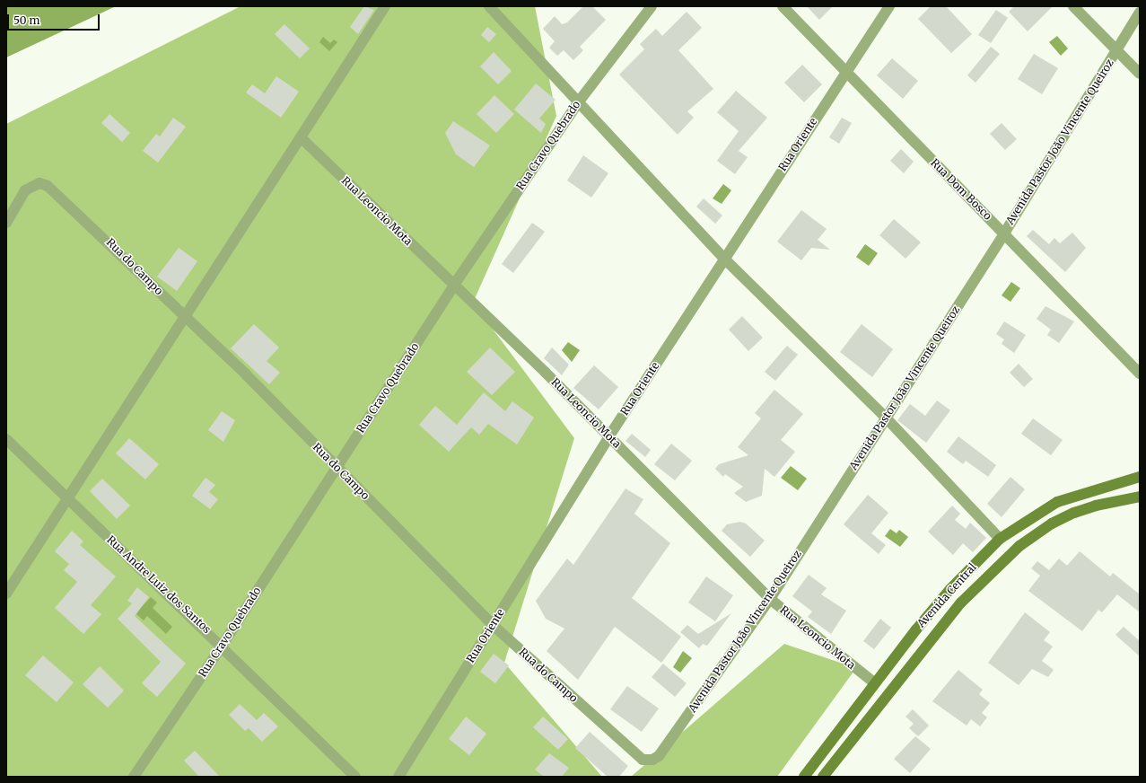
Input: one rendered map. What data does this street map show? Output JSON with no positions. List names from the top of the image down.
{
  "streets": {
    "main road": ["Avenida Central"],
    "street": [
      "Avenida Pastor João Vincente Queiroz",
      "Rua Oriente",
      "Rua Cravo Quebrado",
      "Rua Dom Bosco",
      "Rua Leoncio Mota",
      "Rua do Campo",
      "Rua Andre Luiz dos Santos"
    ]
  },
  "crossings": [
    ["Avenida Pastor João Vincente Queiroz", "Rua Dom Bosco"],
    ["Avenida Pastor João Vincente Queiroz", "Rua Leoncio Mota"],
    ["Avenida Pastor João Vincente Queiroz", "Rua do Campo"],
    ["Rua Oriente", "Rua Dom Bosco"],
    ["Rua Oriente", "Rua Leoncio Mota"],
    ["Rua Oriente", "Rua do Campo"],
    ["Rua Cravo Quebrado", "Rua Leoncio Mota"],
    ["Rua Cravo Quebrado", "Rua do Campo"],
    ["Rua Cravo Quebrado", "Rua Andre Luiz dos Santos"],
    ["Rua Leoncio Mota", "Avenida Central"]
  ],
  "scale_bar": "50 m"
}
